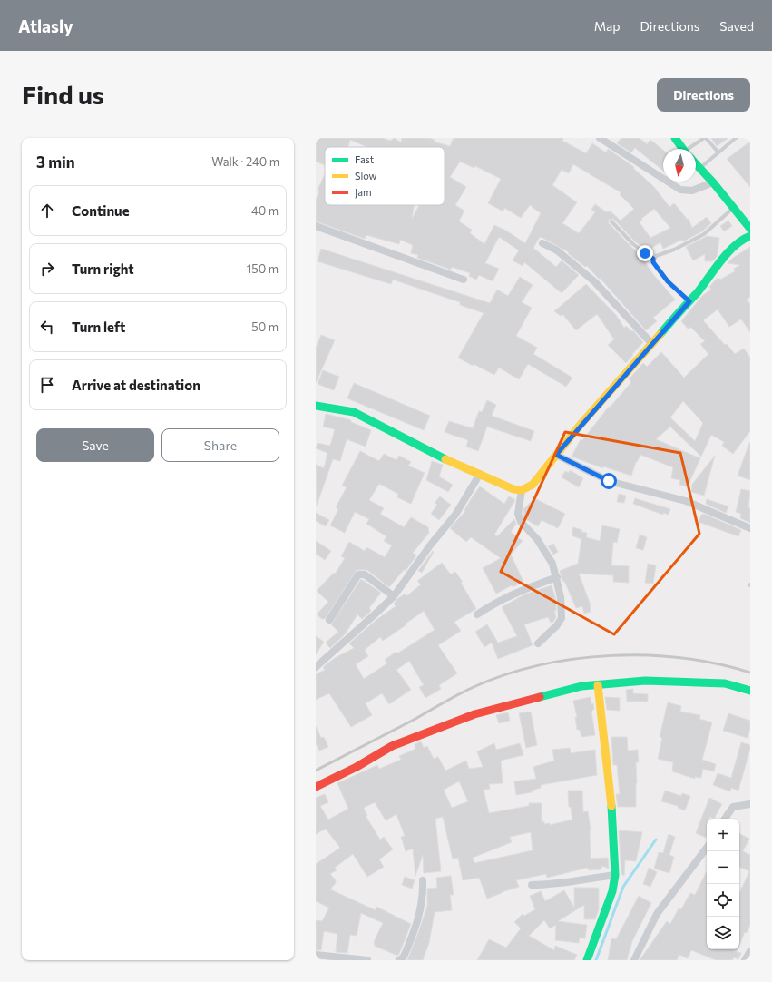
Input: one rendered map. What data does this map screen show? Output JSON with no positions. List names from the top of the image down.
{
  "legend": ["Fast", "Slow", "Jam"],
  "north": "bottom",
  "page": {
    "header": "Atlasly",
    "nav": ["Map", "Directions", "Saved"],
    "buttons": [
      "Directions",
      ["Save", "Share"]
    ],
    "title": "Find us",
    "heading": ["3 min", "Walk · 240 m"],
    "list": [
      ["Continue", "40 m"],
      ["Turn right", "150 m"],
      ["Turn left", "50 m"],
      "Arrive at destination"
    ],
    "map_buttons": ["+", "−"]
  }
}
